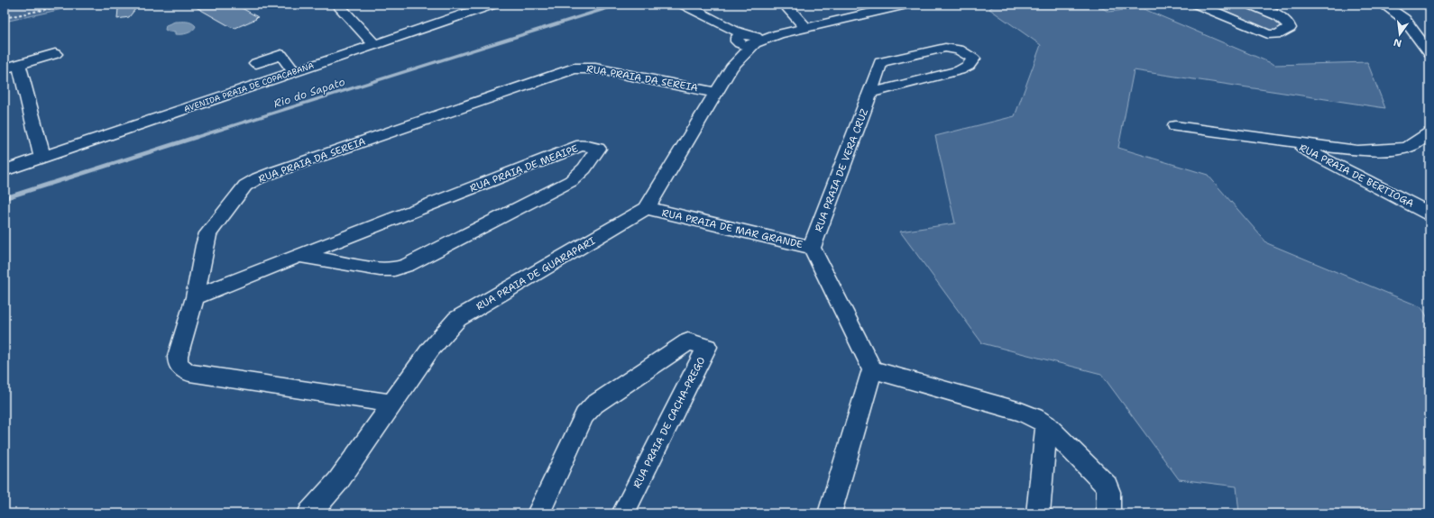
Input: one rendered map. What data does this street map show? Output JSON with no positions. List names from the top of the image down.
{
  "streets": {
    "street": [
      "RUA PRAIA DA SEREIA",
      "AVENIDA PRAIA DE COPACABANA",
      "RUA PRAIA DE MEAIPE",
      "RUA PRAIA DE VERA CRUZ",
      "RUA PRAIA DE BERTIOGA",
      "RUA PRAIA DE MAR GRANDE",
      "RUA PRAIA DE GUARAPARI",
      "RUA PRAIA DE CACHA-PREGO"
    ]
  },
  "crossings": [
    ["RUA PRAIA DA SEREIA", "RUA PRAIA DE MEAIPE"],
    ["RUA PRAIA DA SEREIA", "RUA PRAIA DE GUARAPARI"],
    ["RUA PRAIA DE VERA CRUZ", "RUA PRAIA DE MAR GRANDE"],
    ["RUA PRAIA DE MAR GRANDE", "RUA PRAIA DE GUARAPARI"]
  ],
  "water": ["Rio do Sapato"],
  "north": "bottom"
}
